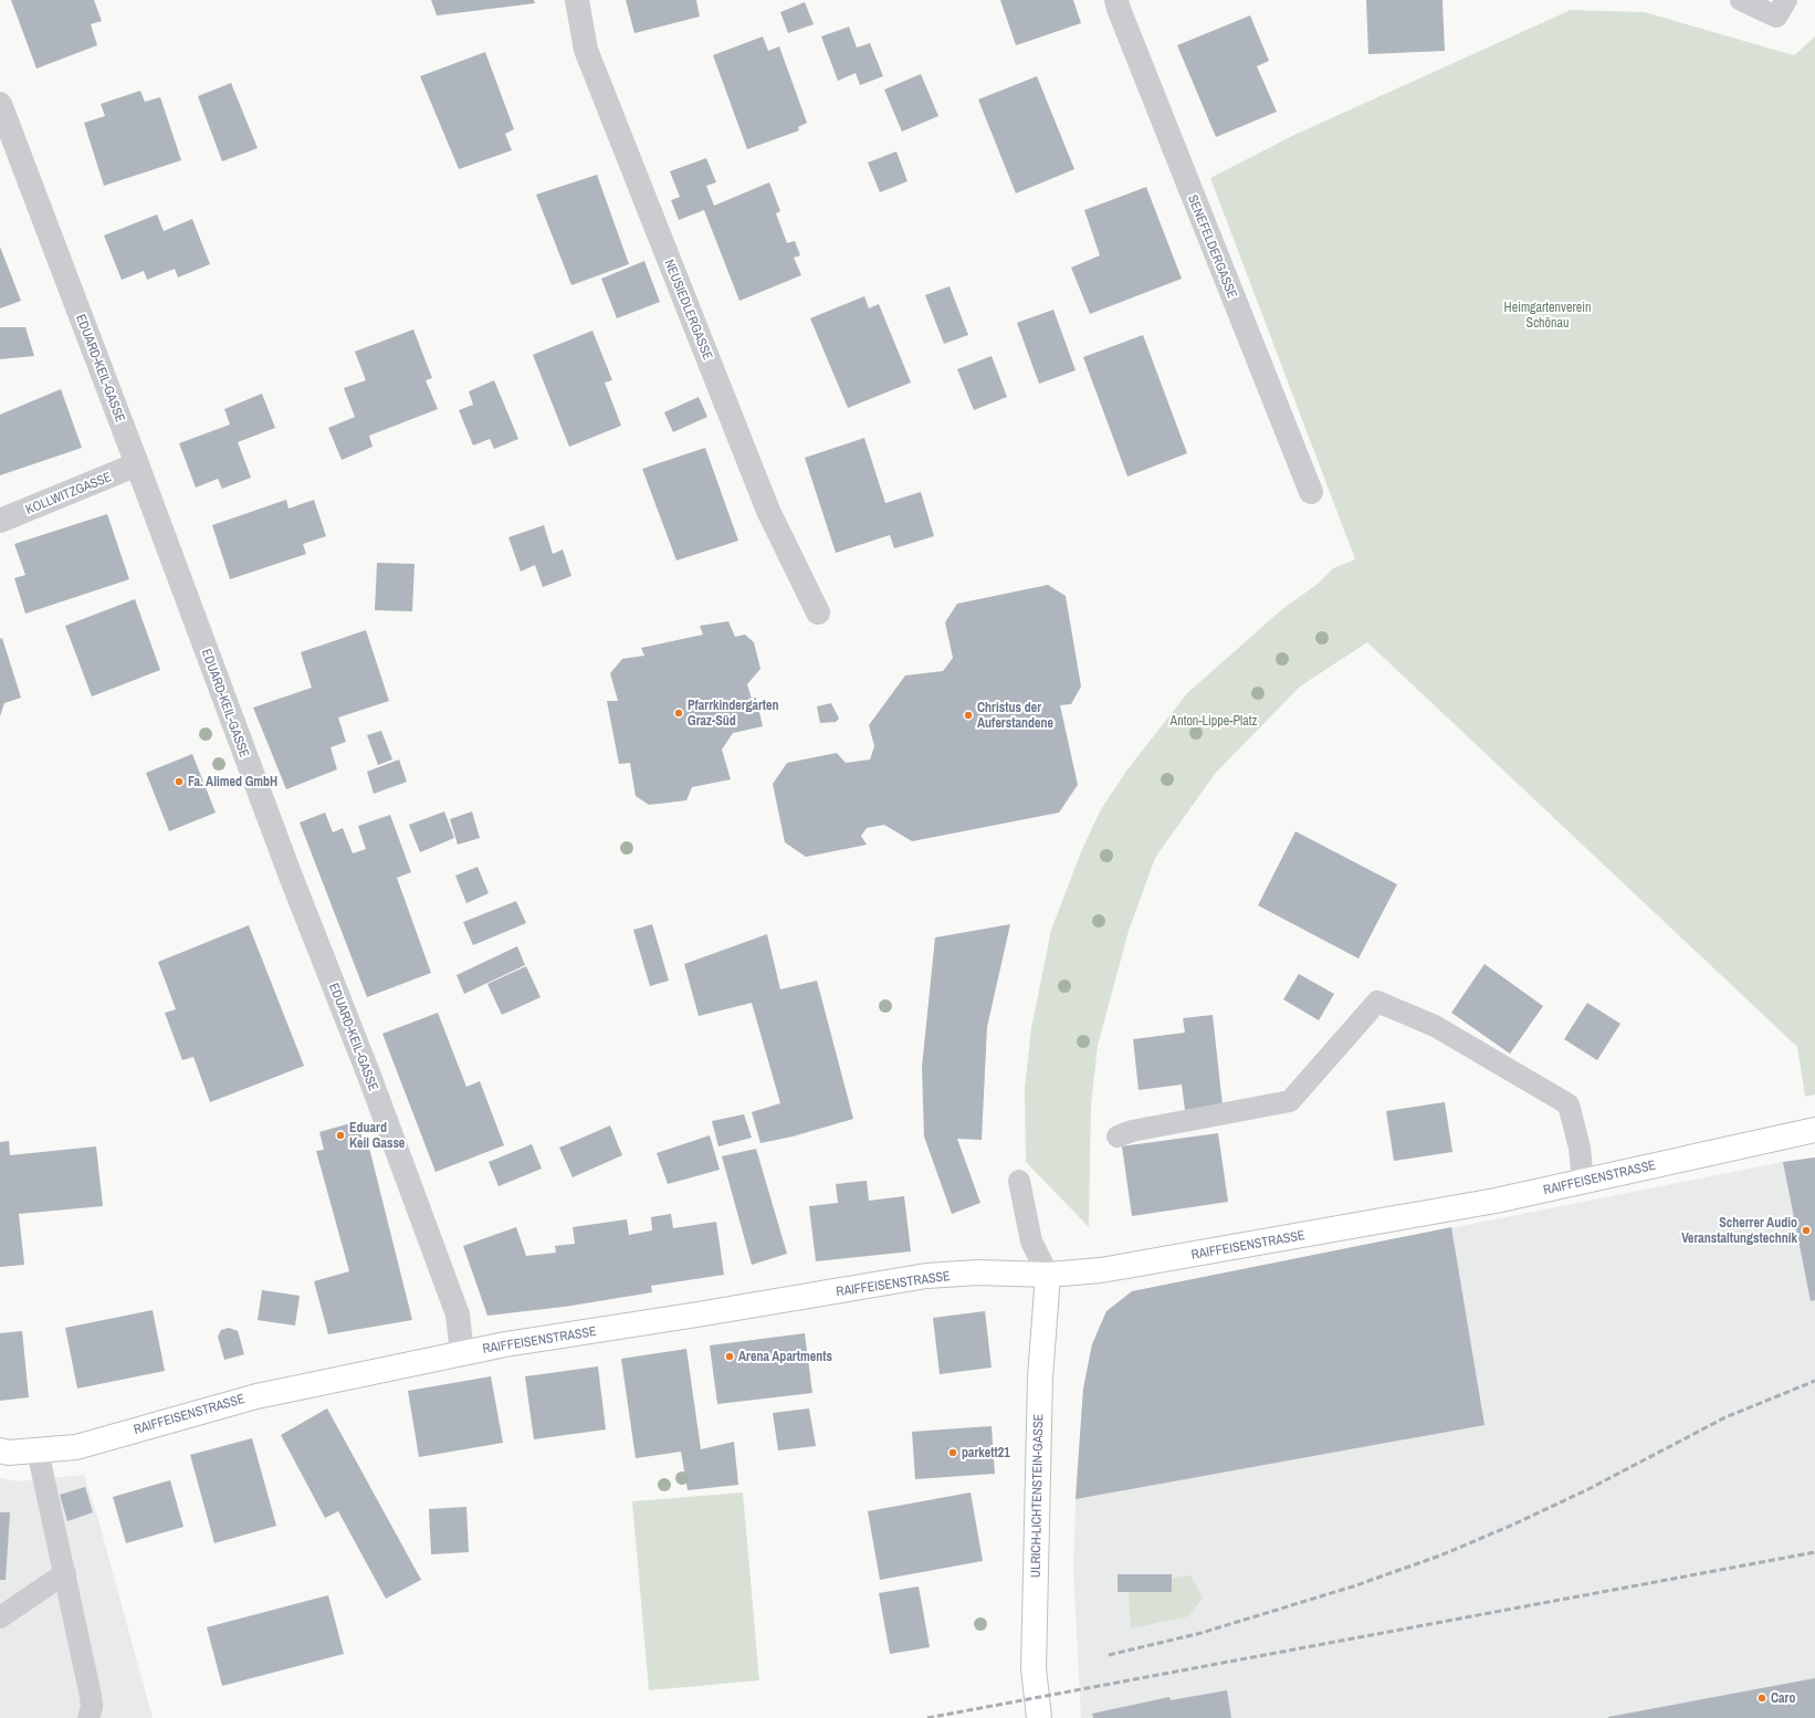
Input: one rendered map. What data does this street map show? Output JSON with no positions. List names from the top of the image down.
{
  "streets": {
    "street": [
      "SENEFELDERGASSE",
      "NEUSIEDLERGASSE",
      "EDUARD-KEIL-GASSE",
      "KOLLWITZGASSE",
      "RAIFFEISENSTRASSE",
      "ULRICH-LICHTENSTEIN-GASSE"
    ]
  },
  "crossings": [
    ["EDUARD-KEIL-GASSE", "KOLLWITZGASSE"],
    ["EDUARD-KEIL-GASSE", "RAIFFEISENSTRASSE"],
    ["RAIFFEISENSTRASSE", "ULRICH-LICHTENSTEIN-GASSE"]
  ],
  "parks": ["Heimgartenverein Schönau", "Anton-Lippe-Platz"],
  "places": [
    "Pfarrkindergarten Graz-Süd",
    "Christus der Auferstandene",
    "Fa. Alimed GmbH",
    "Eduard Keil Gasse",
    "Scherrer Audio Veranstaltungstechnik",
    "Arena Apartments",
    "parkett21",
    "Caro"
  ]
}
